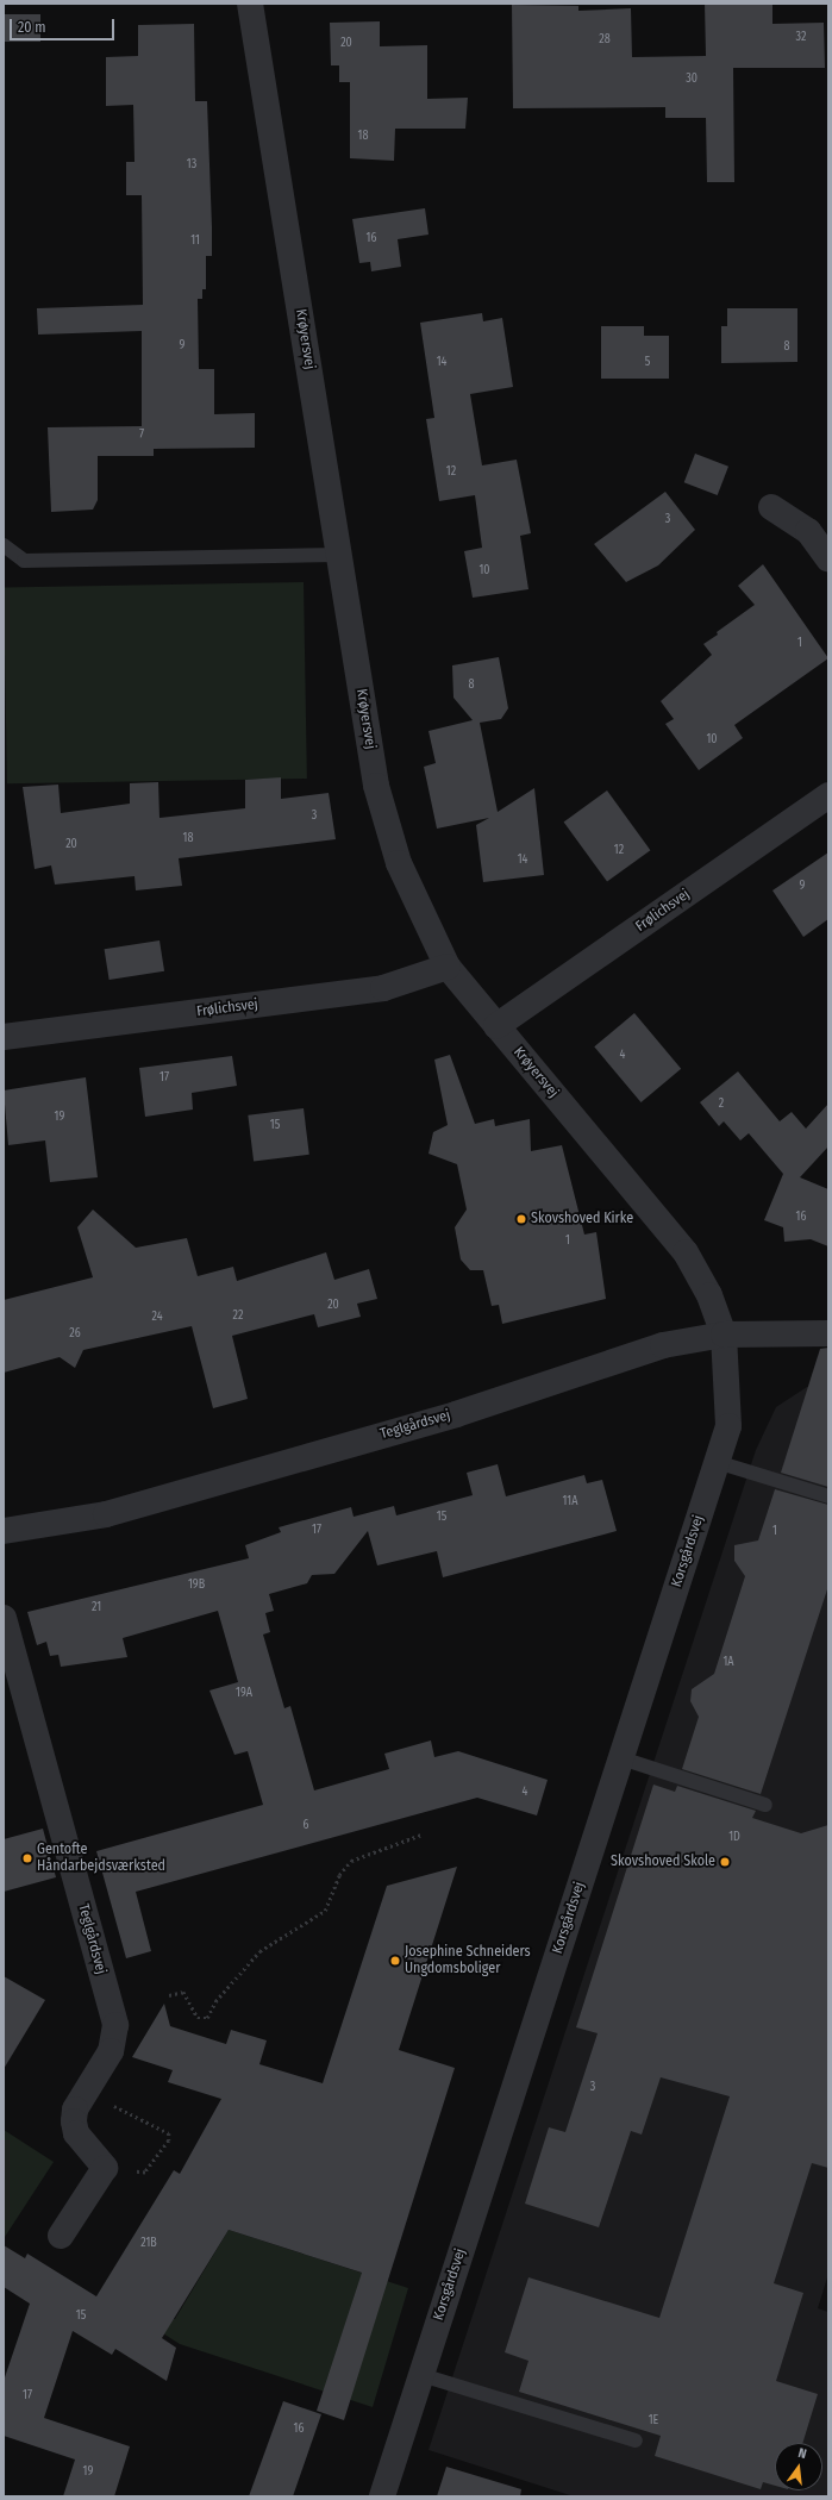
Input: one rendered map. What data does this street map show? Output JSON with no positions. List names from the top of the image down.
{
  "streets": {
    "street": [
      "Krøyersvej",
      "Frølichsvej",
      "Teglgårdsvej",
      "Korsgårdsvej"
    ]
  },
  "crossings": [
    ["Krøyersvej", "Frølichsvej"],
    ["Krøyersvej", "Teglgårdsvej"],
    ["Krøyersvej", "Korsgårdsvej"],
    ["Teglgårdsvej", "Korsgårdsvej"]
  ],
  "places": [
    "Skovshoved Kirke",
    "Gentofte Håndarbejdsværksted",
    "Skovshoved Skole",
    "Josephine Schneiders Ungdomsboliger"
  ],
  "house_numbers": [
    "32",
    "28",
    "20",
    "30",
    "18",
    "13",
    "16",
    "11",
    "9",
    "8",
    "14",
    "5",
    "7",
    "12",
    "3",
    "10",
    "1",
    "8",
    "10",
    "3",
    "18",
    "20",
    "12",
    "14",
    "9",
    "4",
    "17",
    "2",
    "19",
    "15",
    "16",
    "1",
    "20",
    "22",
    "24",
    "26",
    "11A",
    "15",
    "17",
    "1",
    "19B",
    "21",
    "1A",
    "19A",
    "4",
    "6",
    "1D",
    "3",
    "21B",
    "15",
    "17",
    "1E",
    "16",
    "19"
  ],
  "scale_bar": "20 m",
  "north": "top"
}
